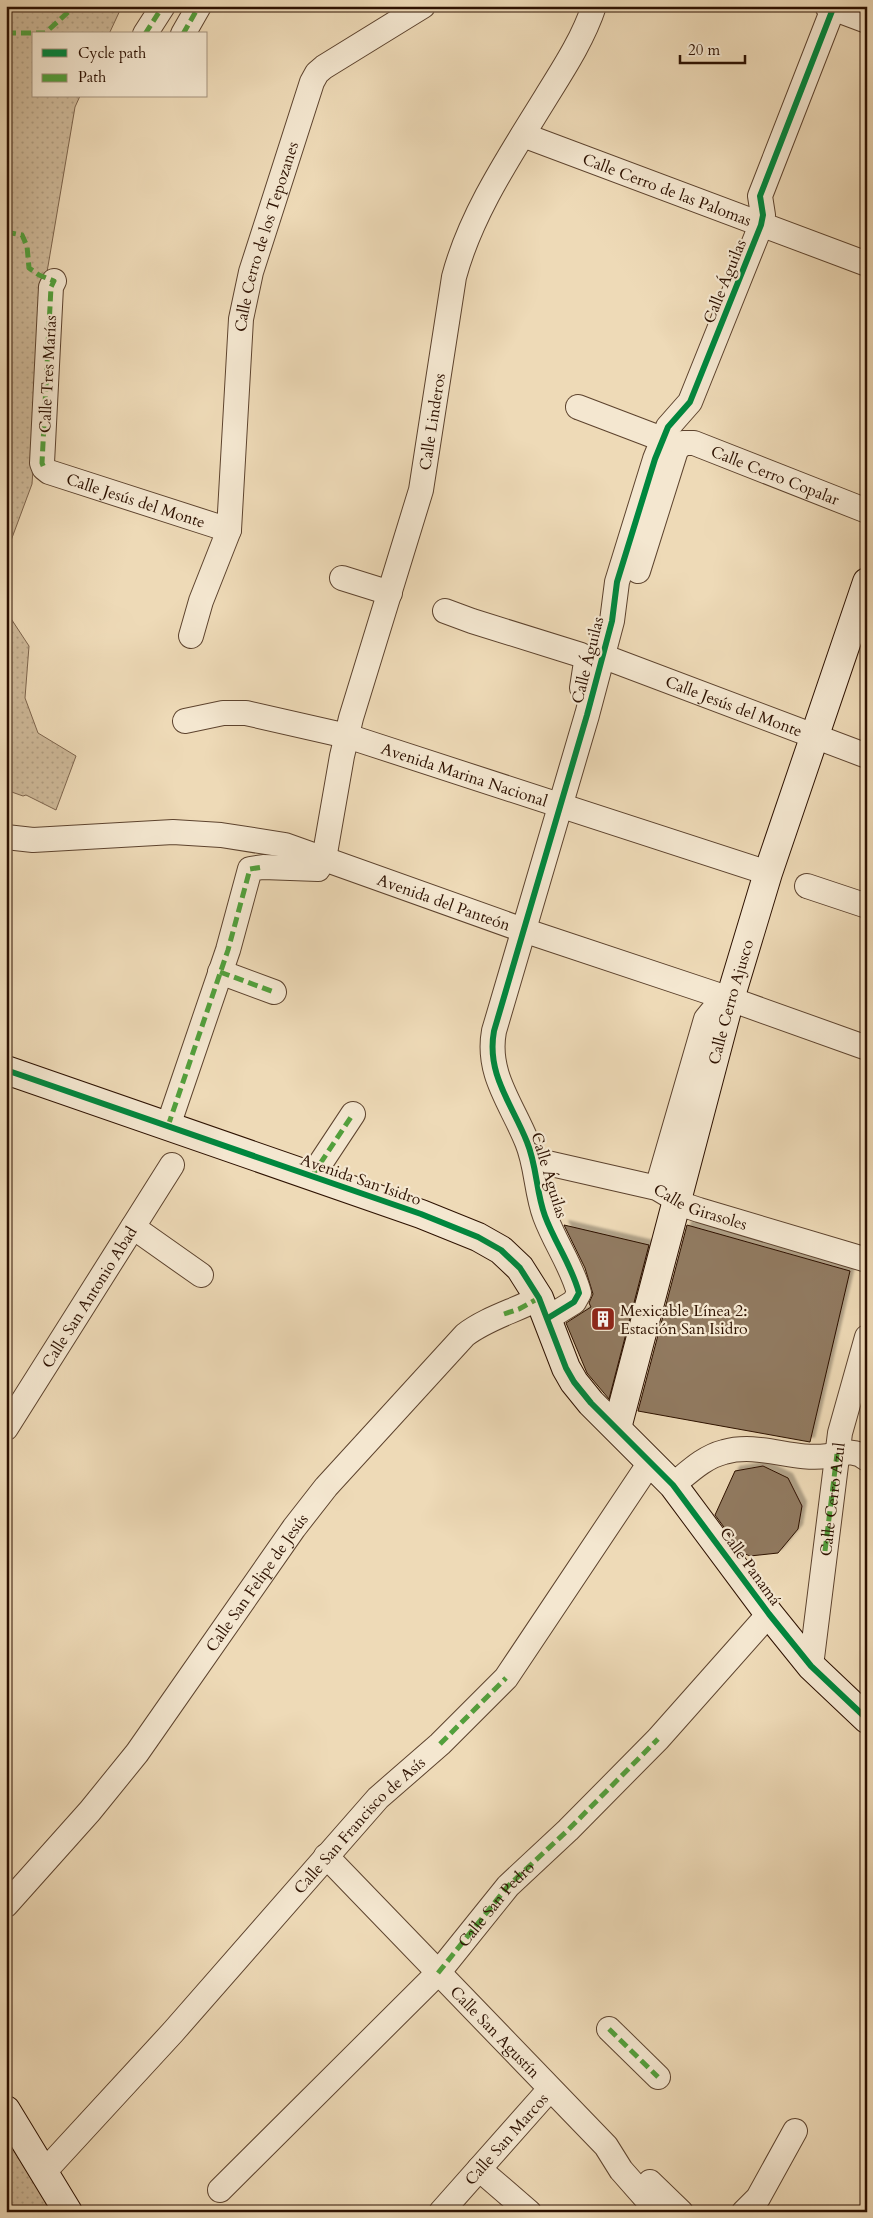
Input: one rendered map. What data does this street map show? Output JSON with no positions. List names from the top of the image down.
{
  "streets": {
    "street": [
      "Calle Cerro de las Palomas",
      "Calle Cerro de los Tepozanes",
      "Calle Águilas",
      "Calle Tres Marías",
      "Calle Linderos",
      "Calle Cerro Copalar",
      "Calle Jesús del Monte",
      "Avenida Marina Nacional",
      "Avenida del Panteón",
      "Calle Cerro Ajusco",
      "Avenida San Isidro",
      "Calle Girasoles",
      "Calle San Antonio Abad",
      "Calle Cerro Azul",
      "Calle Panamá",
      "Calle San Felipe de Jesús",
      "Calle San Francisco de Asís",
      "Calle San Pedro",
      "Calle San Agustín",
      "Calle San Marcos"
    ]
  },
  "crossings": [
    ["Calle Cerro de las Palomas", "Calle Águilas"],
    ["Calle Cerro de las Palomas", "Calle Linderos"],
    ["Calle Cerro de los Tepozanes", "Calle Jesús del Monte"],
    ["Calle Águilas", "Calle Cerro Copalar"],
    ["Calle Águilas", "Calle Jesús del Monte"],
    ["Calle Águilas", "Avenida Marina Nacional"],
    ["Calle Águilas", "Avenida del Panteón"],
    ["Calle Águilas", "Avenida San Isidro"],
    ["Calle Águilas", "Calle Girasoles"],
    ["Calle Águilas", "Calle San Felipe de Jesús"],
    ["Calle Tres Marías", "Calle Jesús del Monte"],
    ["Calle Linderos", "Avenida Marina Nacional"],
    ["Calle Linderos", "Avenida del Panteón"],
    ["Calle Jesús del Monte", "Calle Cerro Ajusco"],
    ["Avenida Marina Nacional", "Calle Cerro Ajusco"],
    ["Avenida del Panteón", "Calle Cerro Ajusco"],
    ["Calle Cerro Ajusco", "Avenida San Isidro"],
    ["Calle Cerro Ajusco", "Calle Girasoles"],
    ["Calle Cerro Ajusco", "Calle Panamá"],
    ["Avenida San Isidro", "Calle Panamá"],
    ["Avenida San Isidro", "Calle San Felipe de Jesús"],
    ["Calle Cerro Azul", "Calle Panamá"],
    ["Calle Panamá", "Calle San Francisco de Asís"],
    ["Calle Panamá", "Calle San Pedro"],
    ["Calle San Francisco de Asís", "Calle San Agustín"],
    ["Calle San Pedro", "Calle San Agustín"],
    ["Calle San Agustín", "Calle San Marcos"]
  ],
  "places": {
    "building": ["Mexicable Línea 2: Estación San Isidro"]
  },
  "legend": ["Cycle path", "Path"],
  "scale_bar": "20 m"
}
